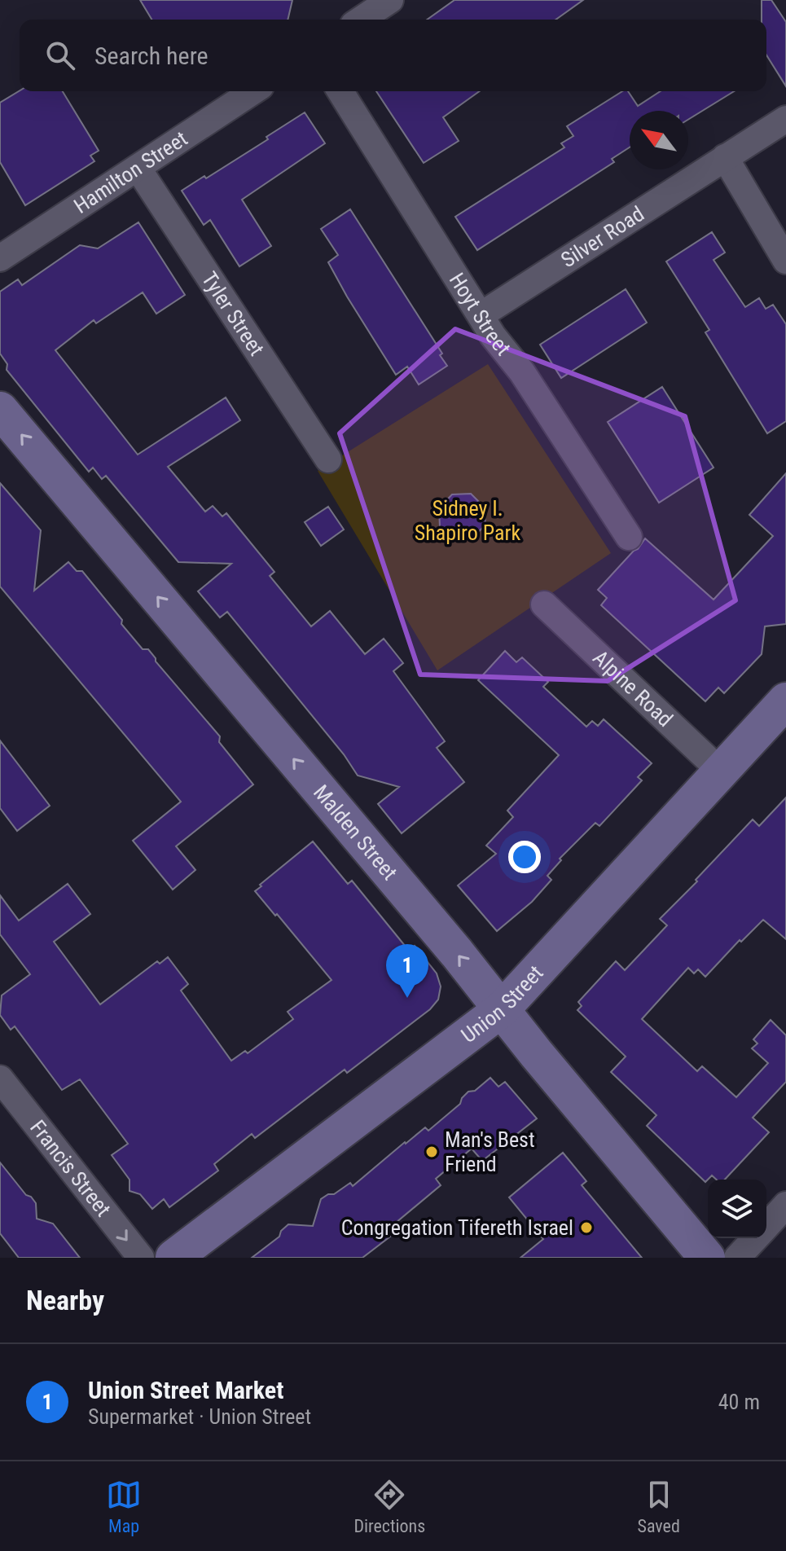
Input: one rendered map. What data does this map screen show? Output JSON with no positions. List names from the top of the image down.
{
  "streets": {
    "street": [
      "Hamilton Street",
      "Silver Road",
      "Hoyt Street",
      "Tyler Street",
      "Alpine Road",
      "Malden Street",
      "Union Street",
      "Francis Street"
    ]
  },
  "crossings": [
    ["Hamilton Street", "Tyler Street"],
    ["Silver Road", "Hoyt Street"],
    ["Alpine Road", "Union Street"],
    ["Malden Street", "Union Street"]
  ],
  "one_way": ["Malden Street", "Francis Street"],
  "parks": ["Sidney I. Shapiro Park"],
  "places": ["Man's Best Friend", "Congregation Tifereth Israel"],
  "north": "top left",
  "page": {
    "search": "Search here",
    "pins": "1",
    "heading": "Nearby",
    "list": [
      {
        "mark": "1",
        "name": "Union Street Market",
        "note": "Supermarket · Union Street",
        "value": "40 m"
      }
    ],
    "nav": ["Map", "Directions", "Saved"]
  }
}
